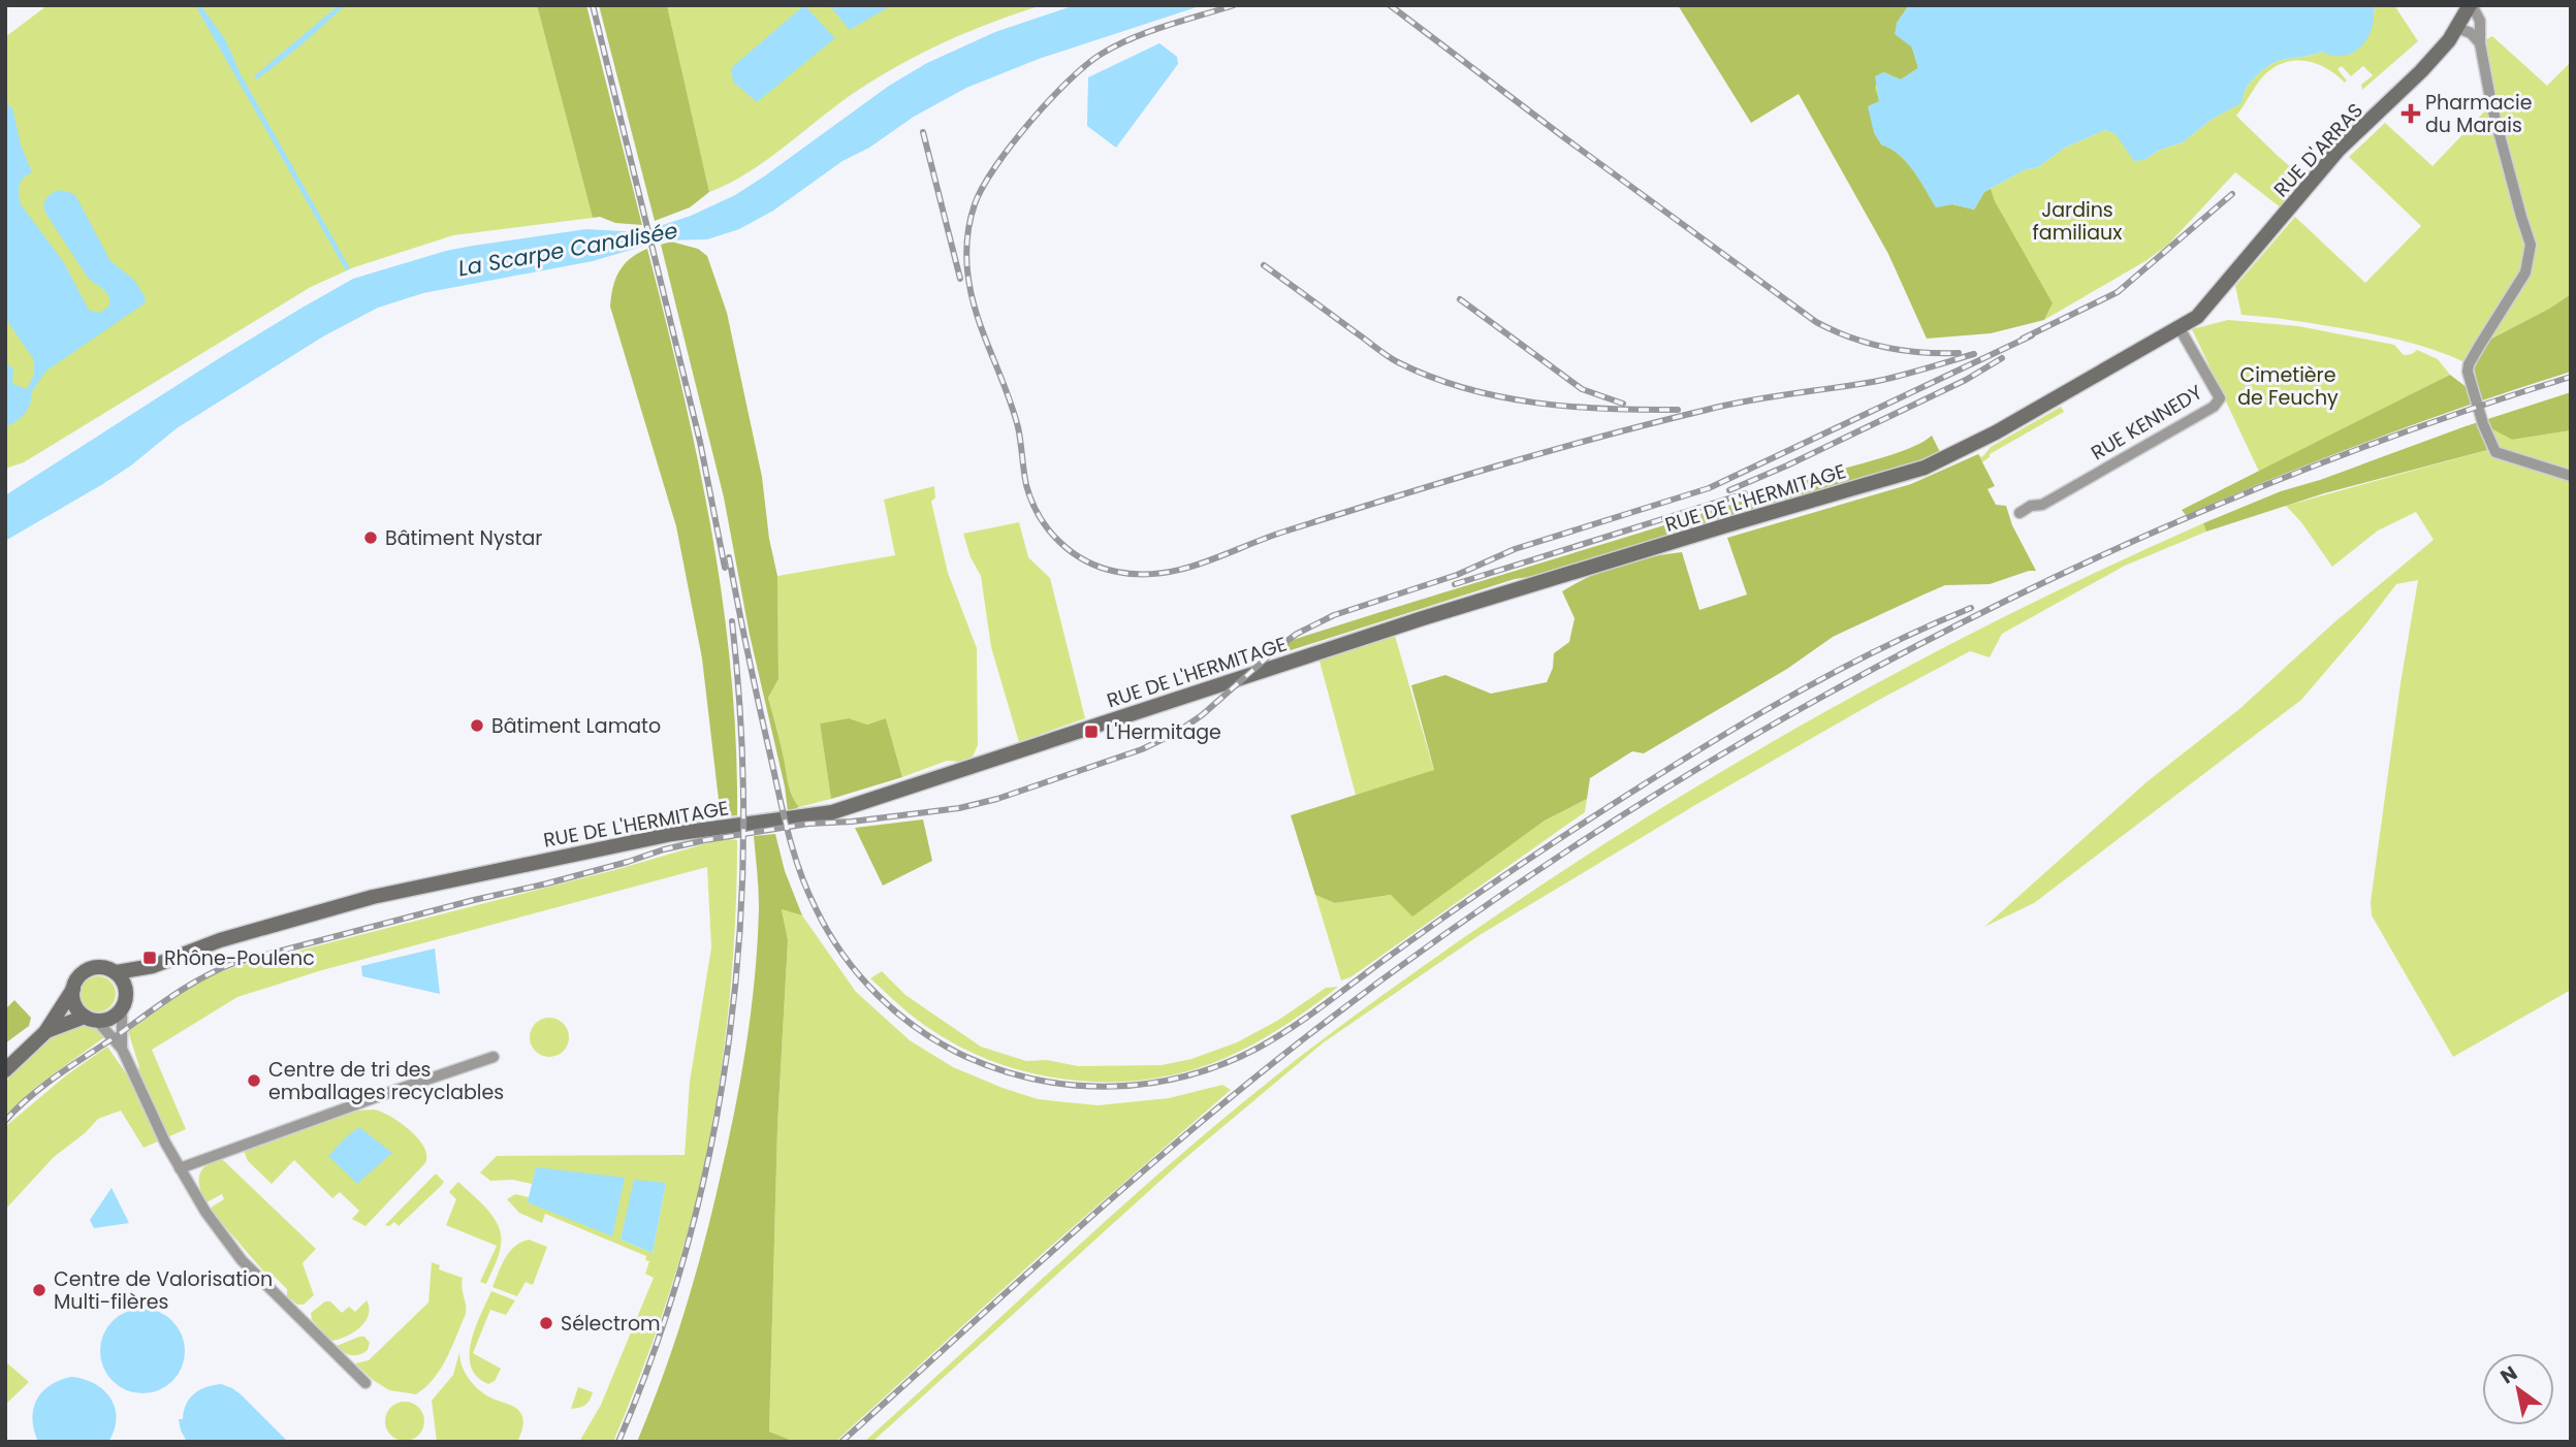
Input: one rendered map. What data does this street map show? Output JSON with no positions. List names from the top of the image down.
{
  "streets": {
    "street": ["RUE D'ARRAS", "RUE KENNEDY", "RUE DE L'HERMITAGE"]
  },
  "crossings": [
    ["RUE D'ARRAS", "RUE DE L'HERMITAGE"],
    ["RUE KENNEDY", "RUE DE L'HERMITAGE"]
  ],
  "water": ["La Scarpe Canalisée"],
  "parks": ["Jardins familiaux", "Cimetière de Feuchy"],
  "places": {
    "health": ["Pharmacie du Marais"],
    "other": [
      "Bâtiment Nystar",
      "Bâtiment Lamato",
      "Centre de tri des emballages recyclables",
      "Centre de Valorisation Multi-filères",
      "Sélectrom"
    ],
    "transit": ["L'Hermitage", "Rhône-Poulenc"]
  },
  "north": "top left"
}
